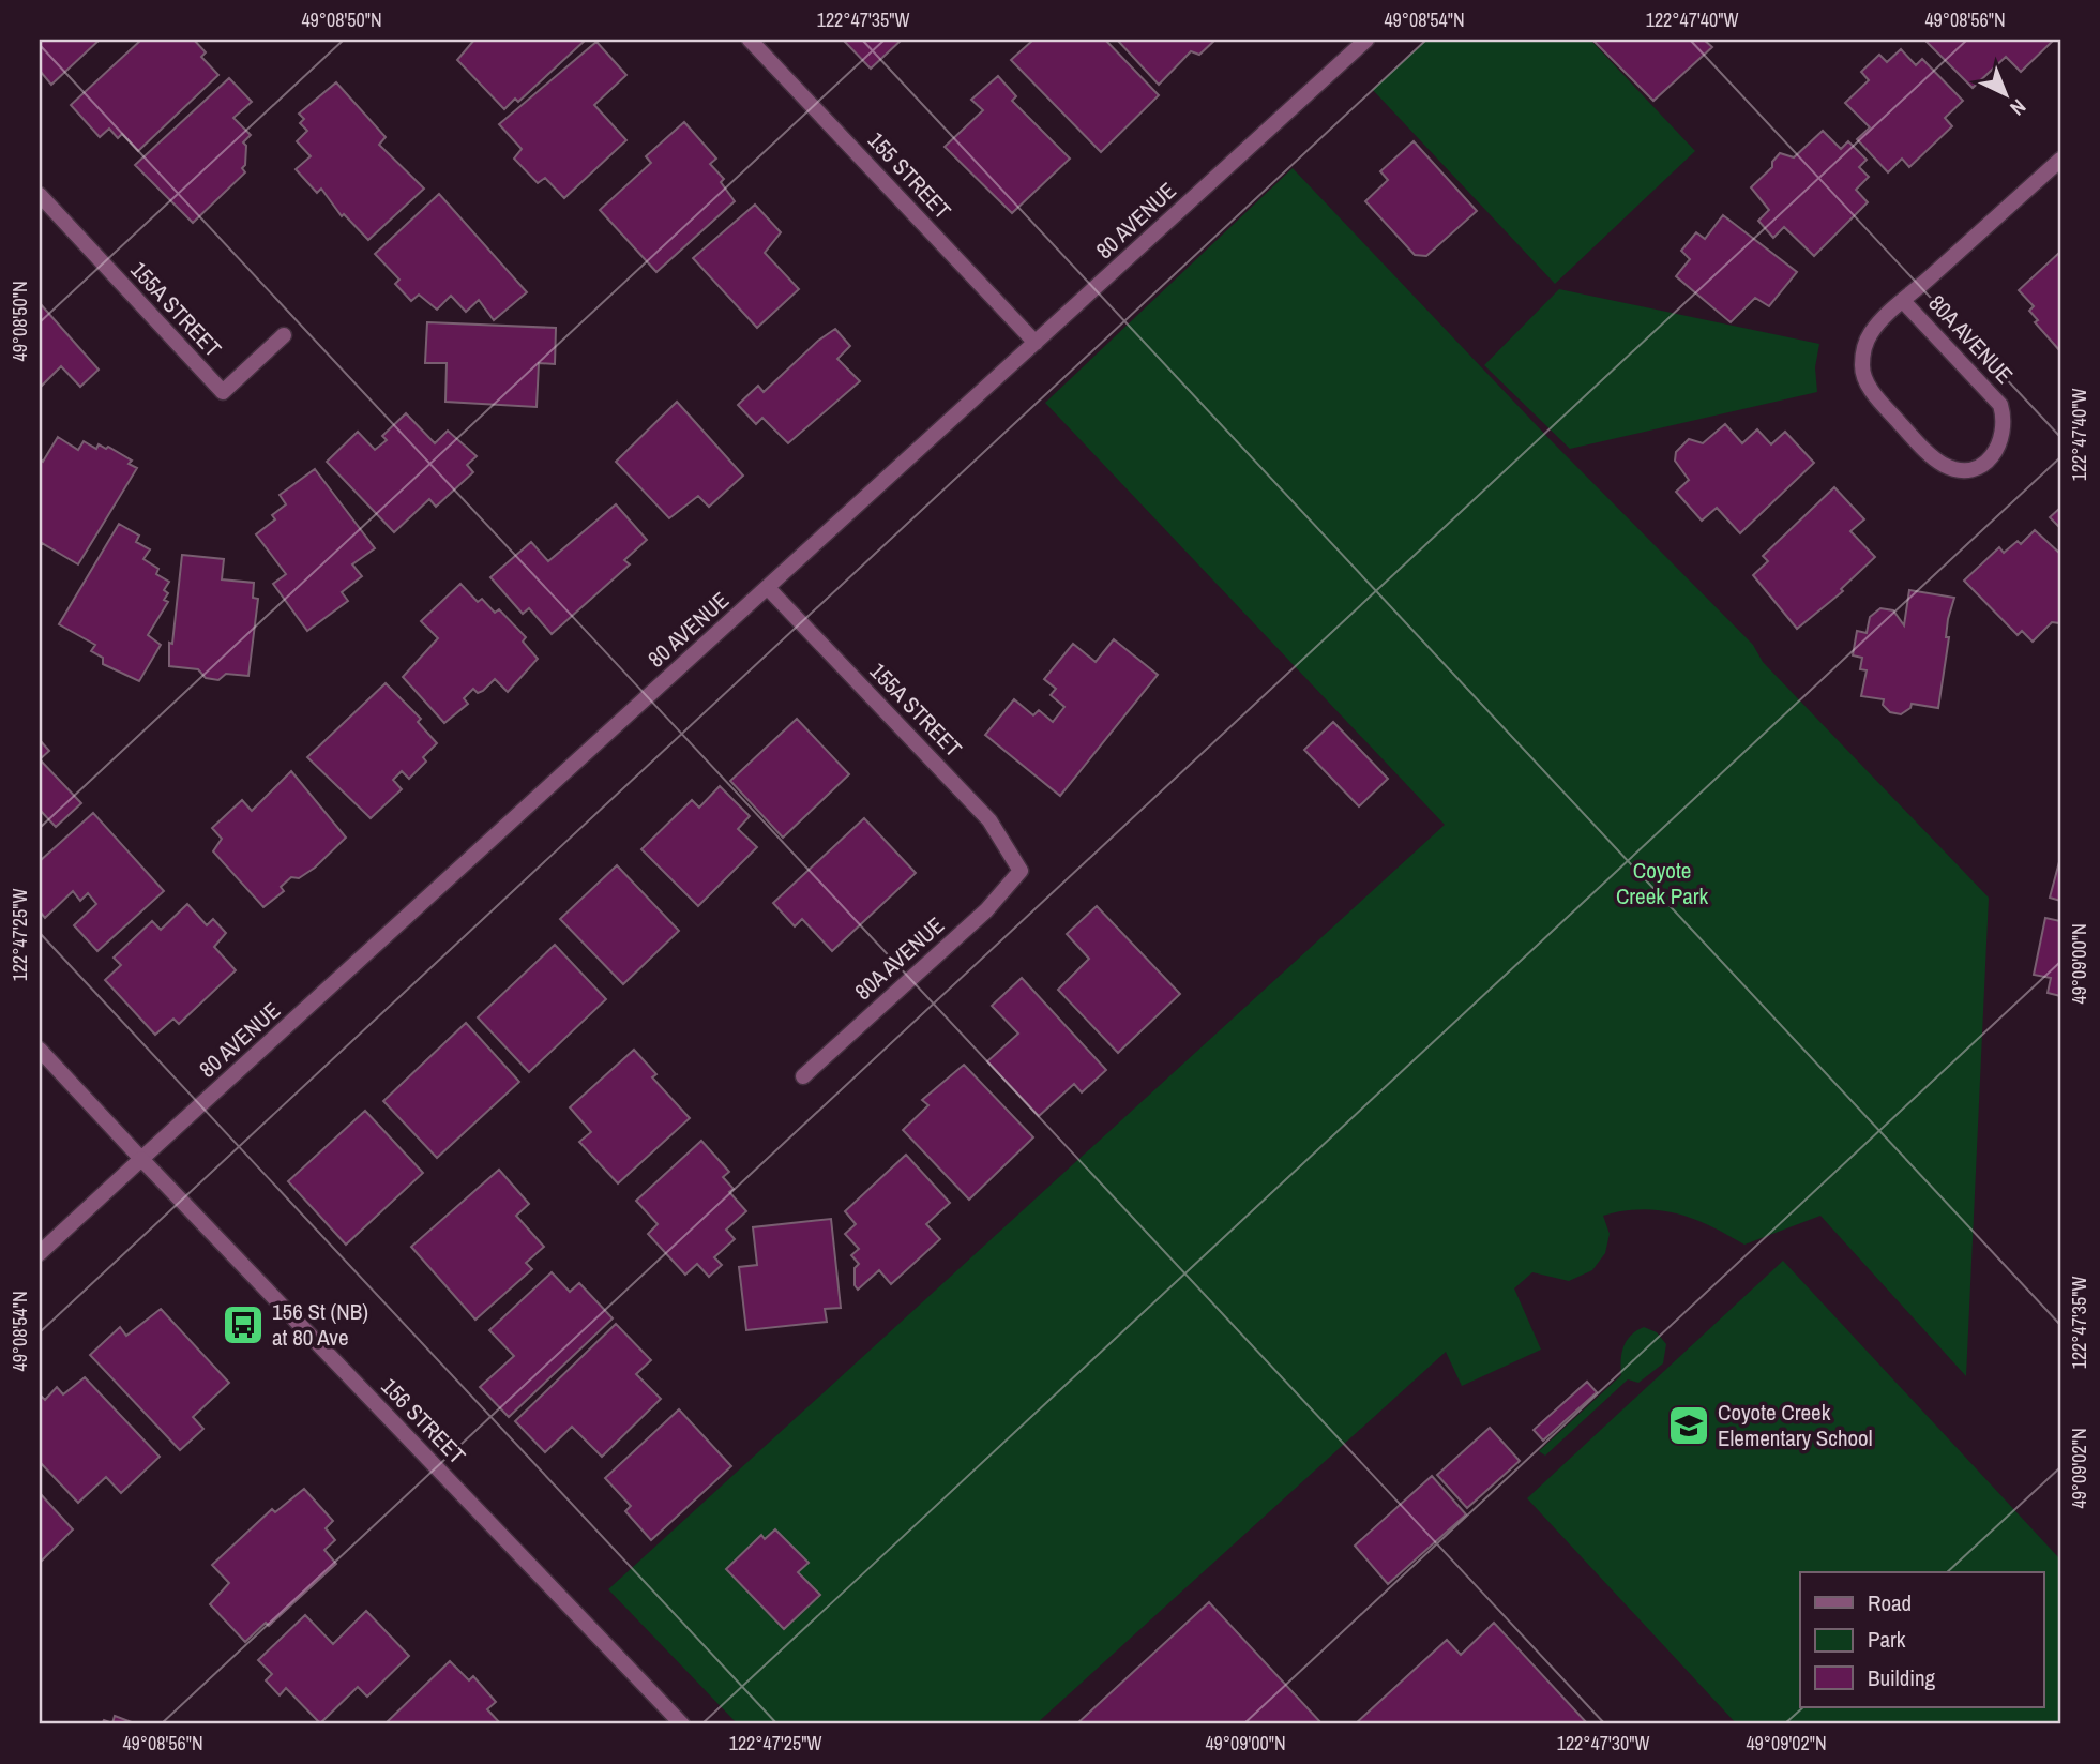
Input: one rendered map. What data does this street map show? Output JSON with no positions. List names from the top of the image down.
{
  "streets": {
    "street": [
      "155 STREET",
      "80 AVENUE",
      "155A STREET",
      "80A AVENUE",
      "156 STREET"
    ]
  },
  "crossings": [
    ["155 STREET", "80 AVENUE"],
    ["80 AVENUE", "155A STREET"],
    ["80 AVENUE", "156 STREET"],
    ["155A STREET", "80A AVENUE"]
  ],
  "parks": ["Coyote Creek Park"],
  "places": {
    "bus stop": ["156 St (NB) at 80 Ave"],
    "school or university": ["Coyote Creek Elementary School"]
  },
  "legend": ["Road", "Park", "Building"],
  "north": "bottom right",
  "coordinates": [
    "49°08'50\"N",
    "122°47'35\"W",
    "49°08'54\"N",
    "122°47'40\"W",
    "49°08'56\"N",
    "122°47'25\"W",
    "49°09'00\"N",
    "49°09'02\"N",
    "122°47'30\"W"
  ]
}
